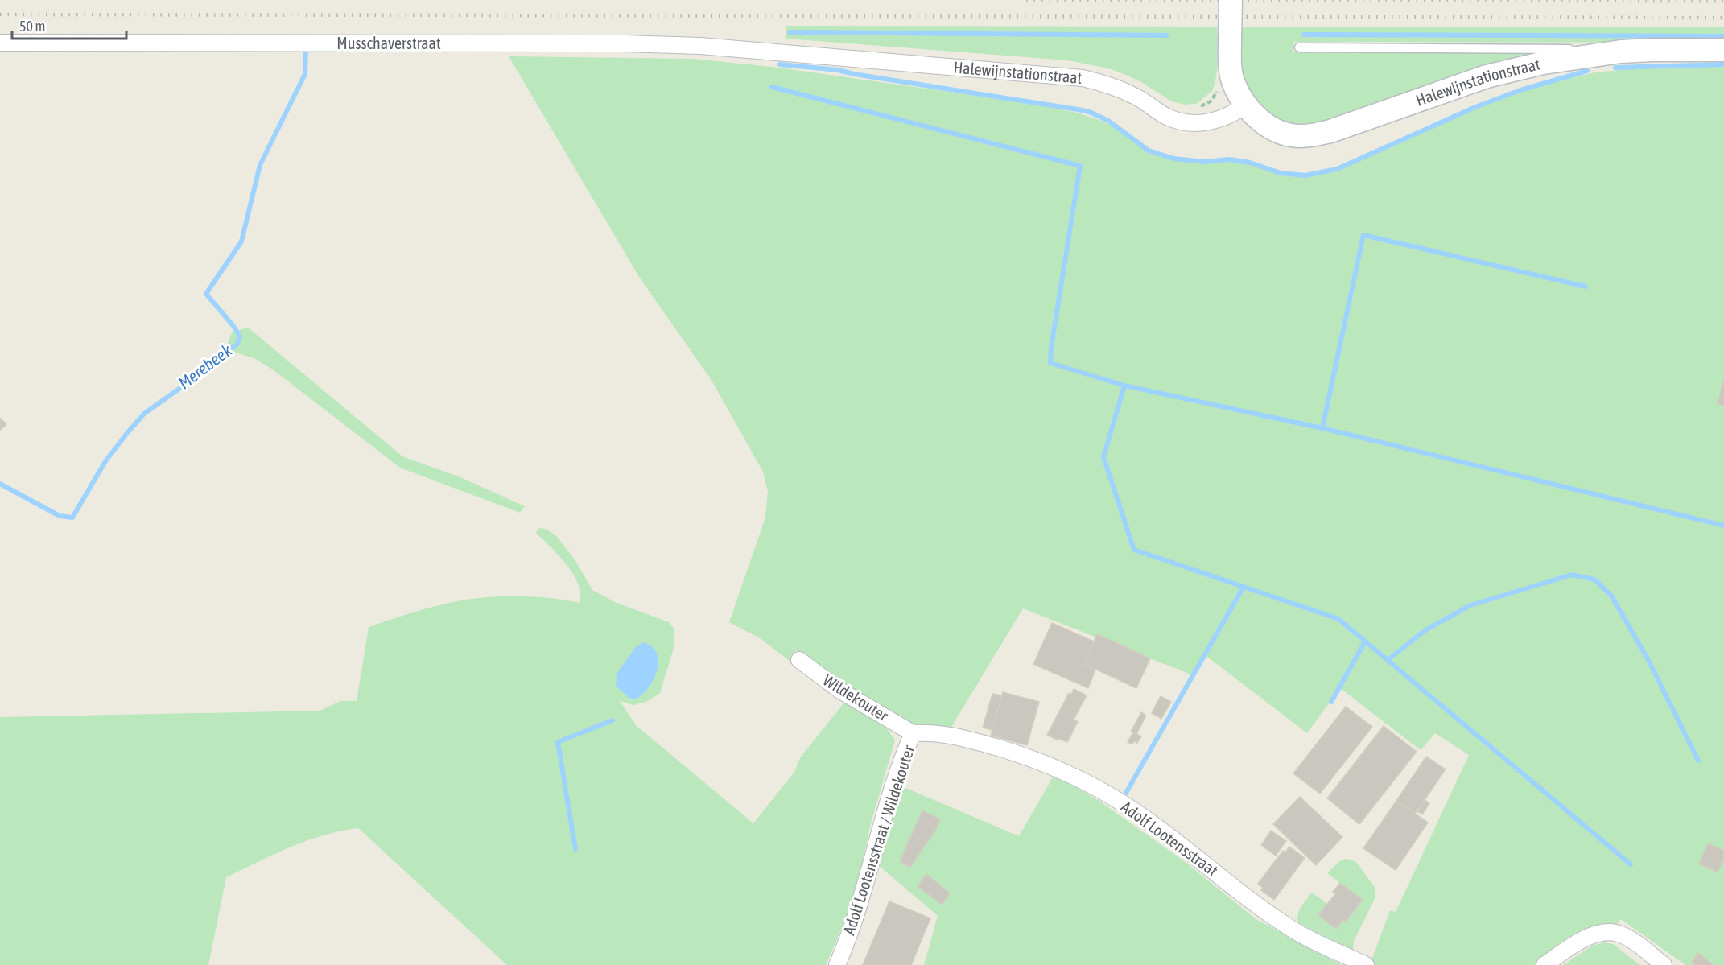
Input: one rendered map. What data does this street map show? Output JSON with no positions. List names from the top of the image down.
{
  "streets": {
    "street": [
      "Musschaverstraat",
      "Halewijnstationstraat",
      "Wildekouter",
      "Adolf Lootensstraat",
      "Adolf Lootensstraat / Wildekouter"
    ]
  },
  "crossings": [
    ["Musschaverstraat", "Halewijnstationstraat"],
    ["Wildekouter", "Adolf Lootensstraat / Wildekouter"],
    ["Adolf Lootensstraat", "Adolf Lootensstraat / Wildekouter"]
  ],
  "water": ["Merebeek"],
  "scale_bar": "50 m"
}
